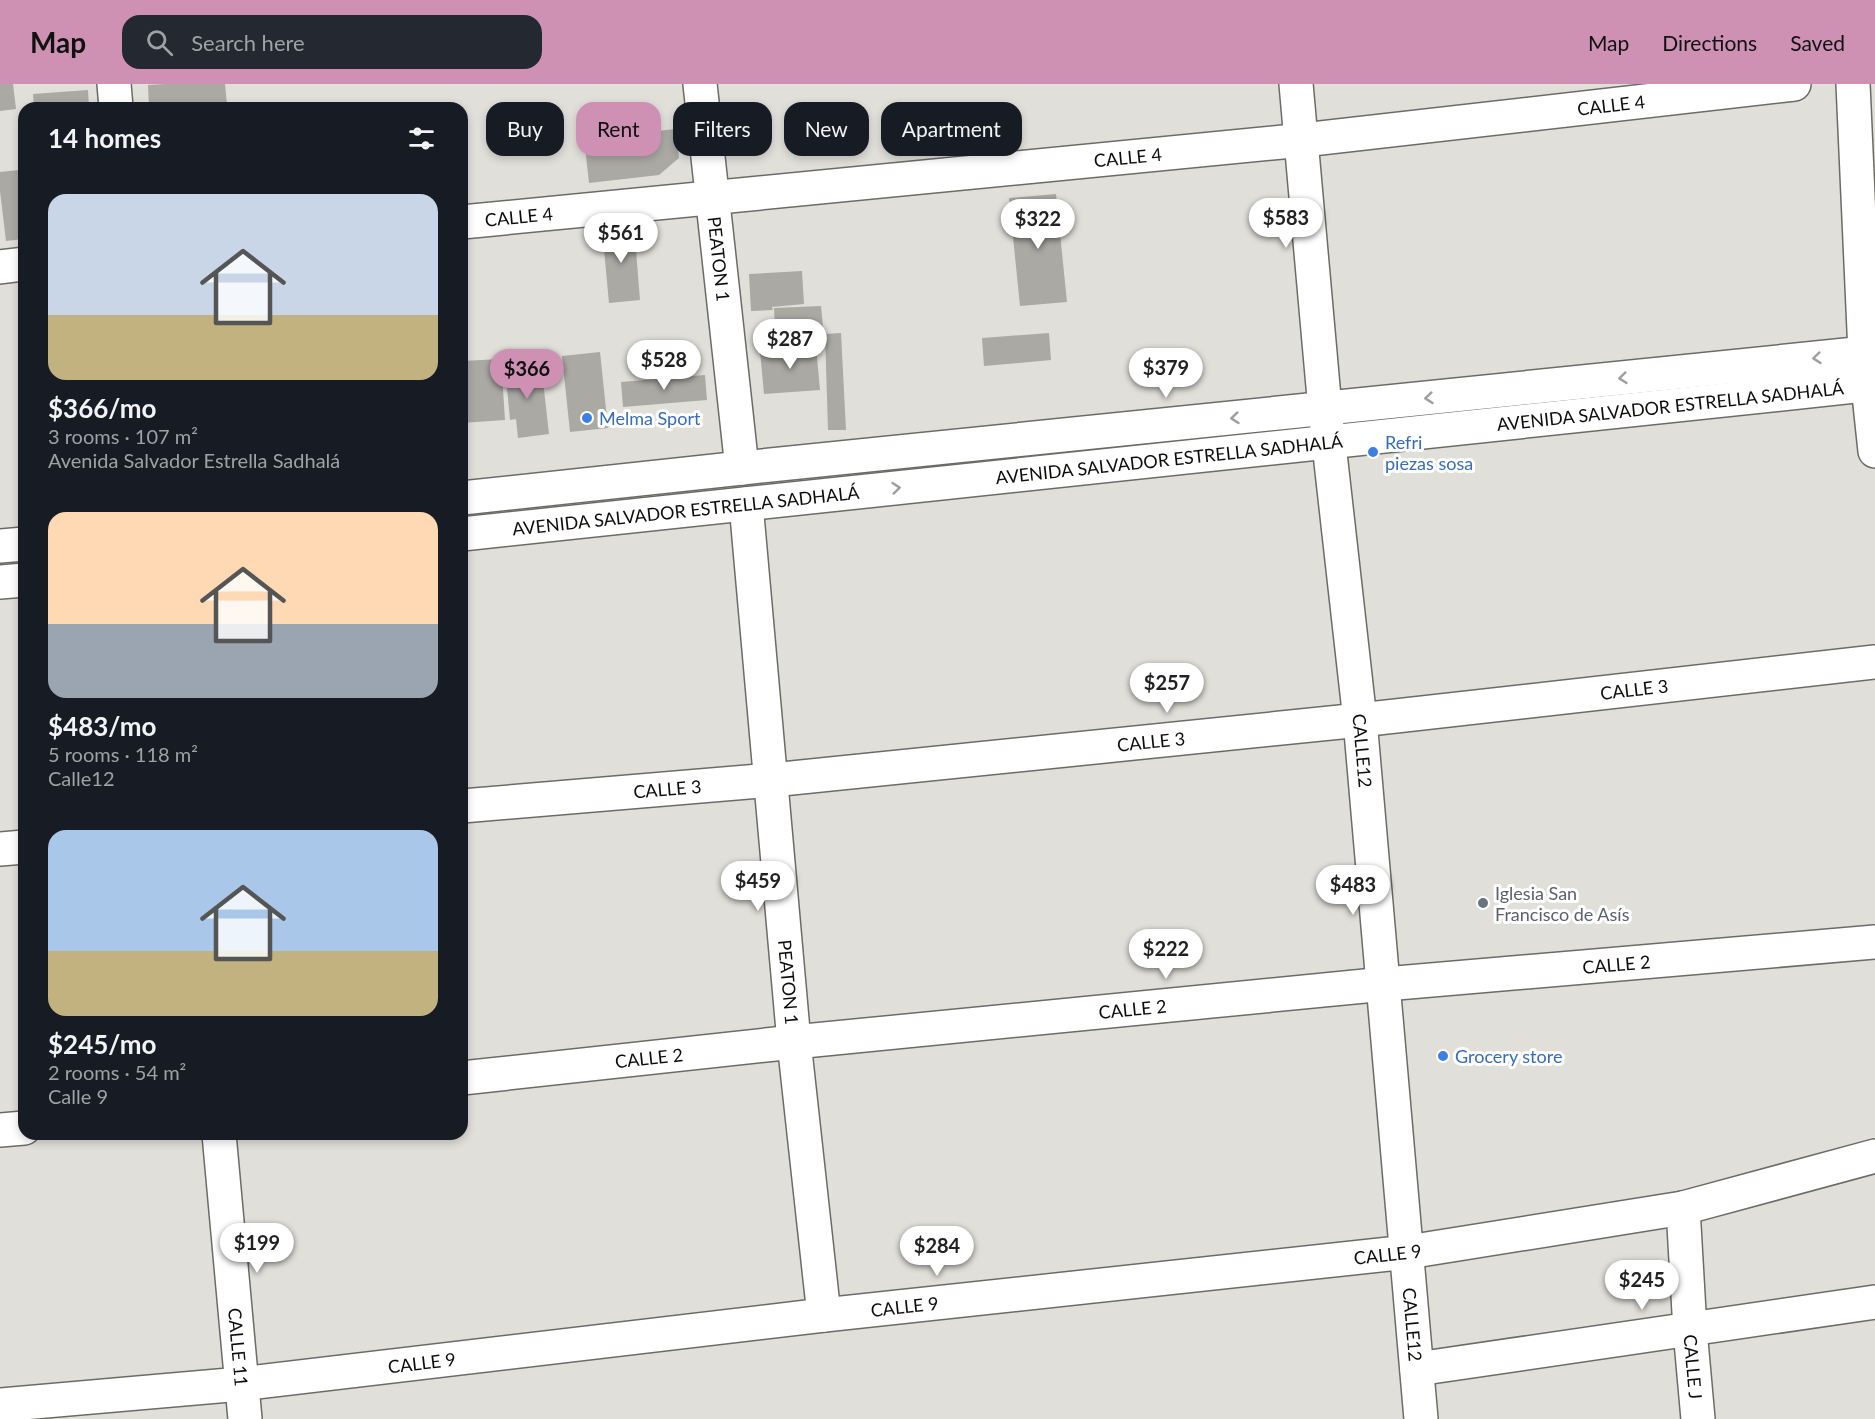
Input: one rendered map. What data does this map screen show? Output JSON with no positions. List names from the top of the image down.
{
  "streets": {
    "street": [
      "CALLE 4",
      "PEATON 1",
      "AVENIDA SALVADOR ESTRELLA SADHALÁ",
      "CALLE 3",
      "CALLE12",
      "CALLE 2",
      "CALLE 9",
      "CALLE 11",
      "CALLE J"
    ]
  },
  "crossings": [
    ["CALLE 4", "PEATON 1"],
    ["CALLE 4", "CALLE12"],
    ["PEATON 1", "AVENIDA SALVADOR ESTRELLA SADHALÁ"],
    ["PEATON 1", "CALLE 3"],
    ["PEATON 1", "CALLE 2"],
    ["PEATON 1", "CALLE 9"],
    ["AVENIDA SALVADOR ESTRELLA SADHALÁ", "CALLE12"],
    ["CALLE 3", "CALLE12"],
    ["CALLE12", "CALLE 2"],
    ["CALLE12", "CALLE 9"],
    ["CALLE 9", "CALLE 11"],
    ["CALLE 9", "CALLE J"]
  ],
  "places": [
    "Melma Sport",
    "Refri piezas sosa",
    "Iglesia San Francisco de Asís",
    "Grocery store"
  ],
  "page": {
    "header": "Map",
    "search": "Search here",
    "nav": ["Map", "Directions", "Saved"],
    "chip": [
      "Buy",
      "Rent",
      "Filters",
      "New",
      "Apartment"
    ],
    "heading": "14 homes",
    "list": [
      {
        "name": "$366/mo",
        "note": "3 rooms · 107 m² · Avenida Salvador Estrella Sadhalá"
      },
      {
        "name": "$483/mo",
        "note": "5 rooms · 118 m² · Calle12"
      },
      {
        "name": "$245/mo",
        "note": "2 rooms · 54 m² · Calle 9"
      }
    ],
    "price": [
      "$583",
      "$322",
      "$561",
      "$287",
      "$528",
      "$379",
      "$366",
      "$257",
      "$459",
      "$483",
      "$222",
      "$199",
      "$284",
      "$245"
    ]
  }
}
